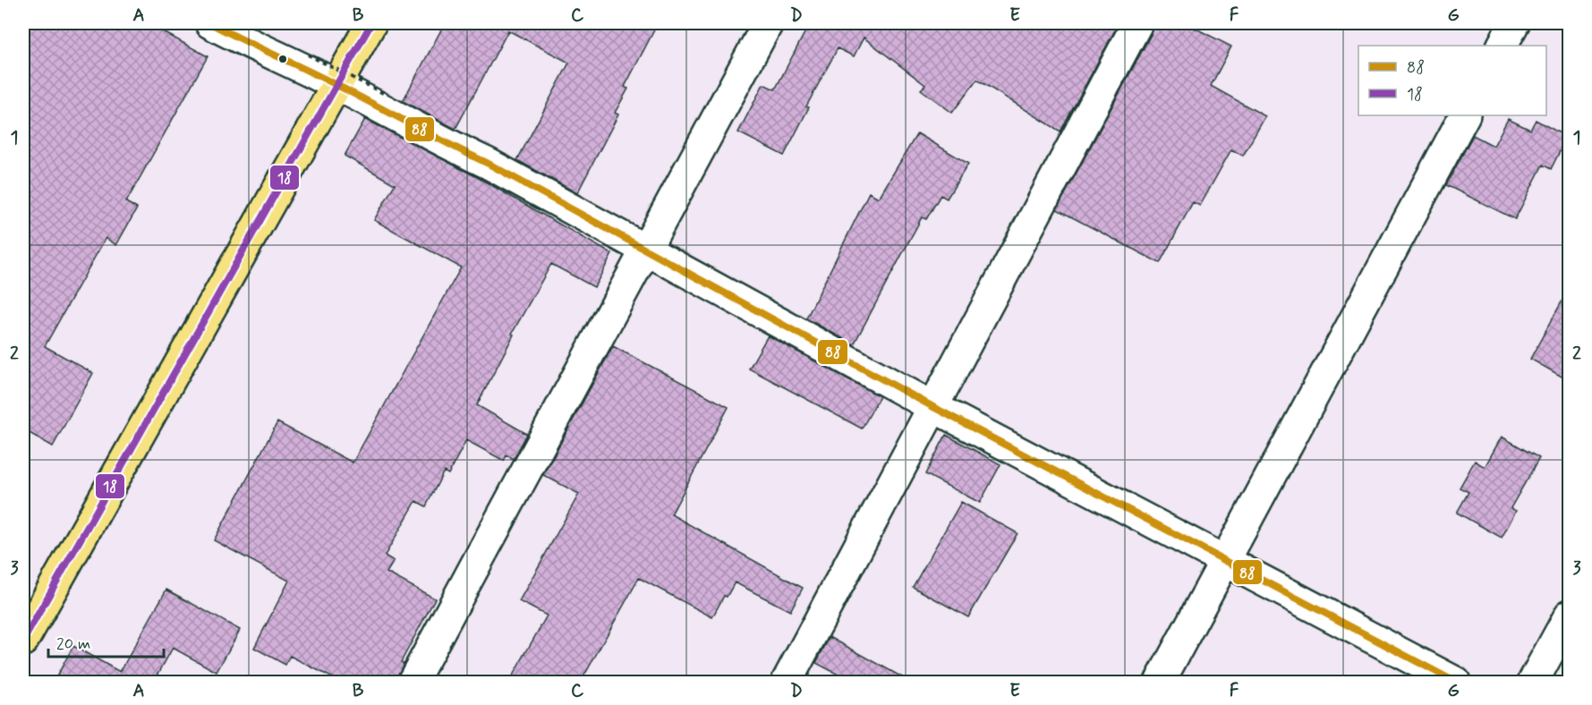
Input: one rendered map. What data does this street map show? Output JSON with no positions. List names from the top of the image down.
{
  "lines": ["transit line 88", "transit line 18"],
  "legend": ["88", "18"],
  "scale_bar": "20 m",
  "grid": {
    "columns": [
      "A",
      "B",
      "C",
      "D",
      "E",
      "F",
      "G"
    ],
    "rows": ["1", "2", "3"]
  }
}
